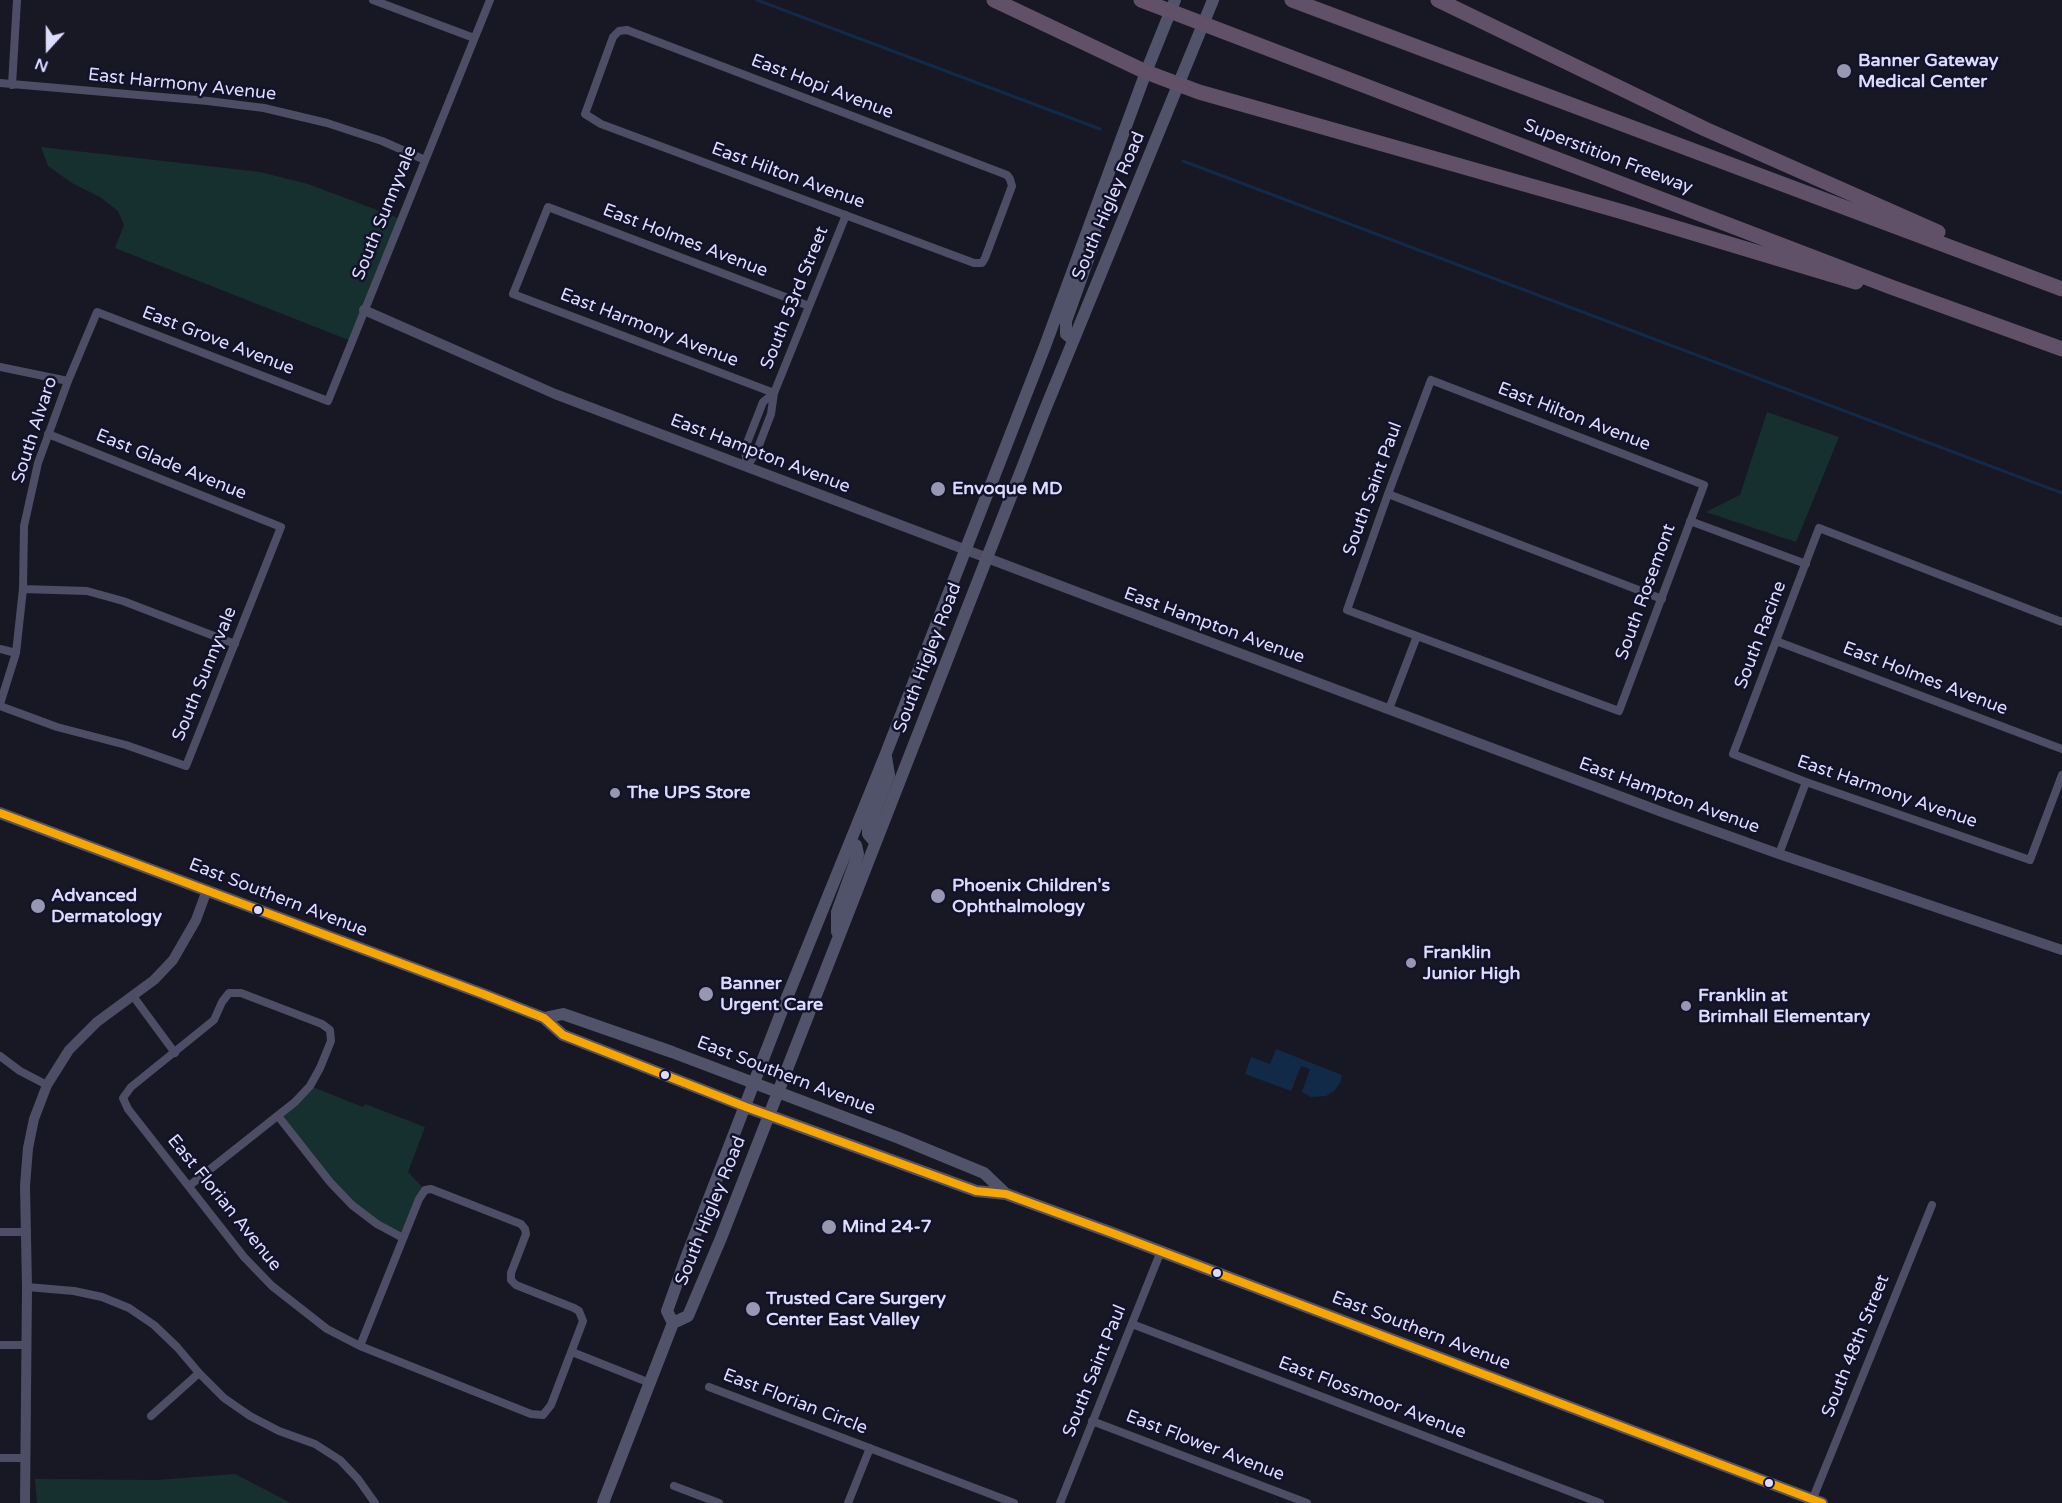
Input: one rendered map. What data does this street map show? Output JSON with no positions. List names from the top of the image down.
{
  "streets": {
    "highway": ["Superstition Freeway"],
    "main road": ["South Higley Road", "East Southern Avenue"],
    "street": [
      "East Harmony Avenue",
      "East Hopi Avenue",
      "East Hilton Avenue",
      "South Sunnyvale",
      "East Holmes Avenue",
      "South 53rd Street",
      "East Grove Avenue",
      "South Alvaro",
      "East Hampton Avenue",
      "East Glade Avenue",
      "South Saint Paul",
      "South Rosemont",
      "South Racine",
      "East Florian Avenue",
      "South 48th Street",
      "East Flossmoor Avenue",
      "East Florian Circle",
      "East Flower Avenue"
    ]
  },
  "crossings": [
    ["East Harmony Avenue", "South Sunnyvale"],
    ["East Harmony Avenue", "East Holmes Avenue"],
    ["East Harmony Avenue", "South 53rd Street"],
    ["East Harmony Avenue", "South Racine"],
    ["East Hopi Avenue", "East Hilton Avenue"],
    ["East Hilton Avenue", "South 53rd Street"],
    ["East Hilton Avenue", "South Saint Paul"],
    ["East Hilton Avenue", "South Rosemont"],
    ["South Higley Road", "East Hampton Avenue"],
    ["South Higley Road", "East Southern Avenue"],
    ["South Sunnyvale", "East Grove Avenue"],
    ["South Sunnyvale", "South Alvaro"],
    ["South Sunnyvale", "East Hampton Avenue"],
    ["South Sunnyvale", "East Glade Avenue"],
    ["East Holmes Avenue", "South 53rd Street"],
    ["East Holmes Avenue", "South Racine"],
    ["South 53rd Street", "East Hampton Avenue"],
    ["East Grove Avenue", "South Alvaro"],
    ["South Alvaro", "East Glade Avenue"],
    ["South Saint Paul", "South Rosemont"],
    ["South Saint Paul", "East Southern Avenue"],
    ["South Saint Paul", "East Flossmoor Avenue"],
    ["South Saint Paul", "East Flower Avenue"],
    ["East Southern Avenue", "South 48th Street"]
  ],
  "places": [
    "Banner Gateway Medical Center",
    "Envoque MD",
    "The UPS Store",
    "Phoenix Children's Ophthalmology",
    "Advanced Dermatology",
    "Franklin Junior High",
    "Banner Urgent Care",
    "Franklin at Brimhall Elementary",
    "Mind 24-7",
    "Trusted Care Surgery Center East Valley"
  ],
  "north": "bottom"
}
